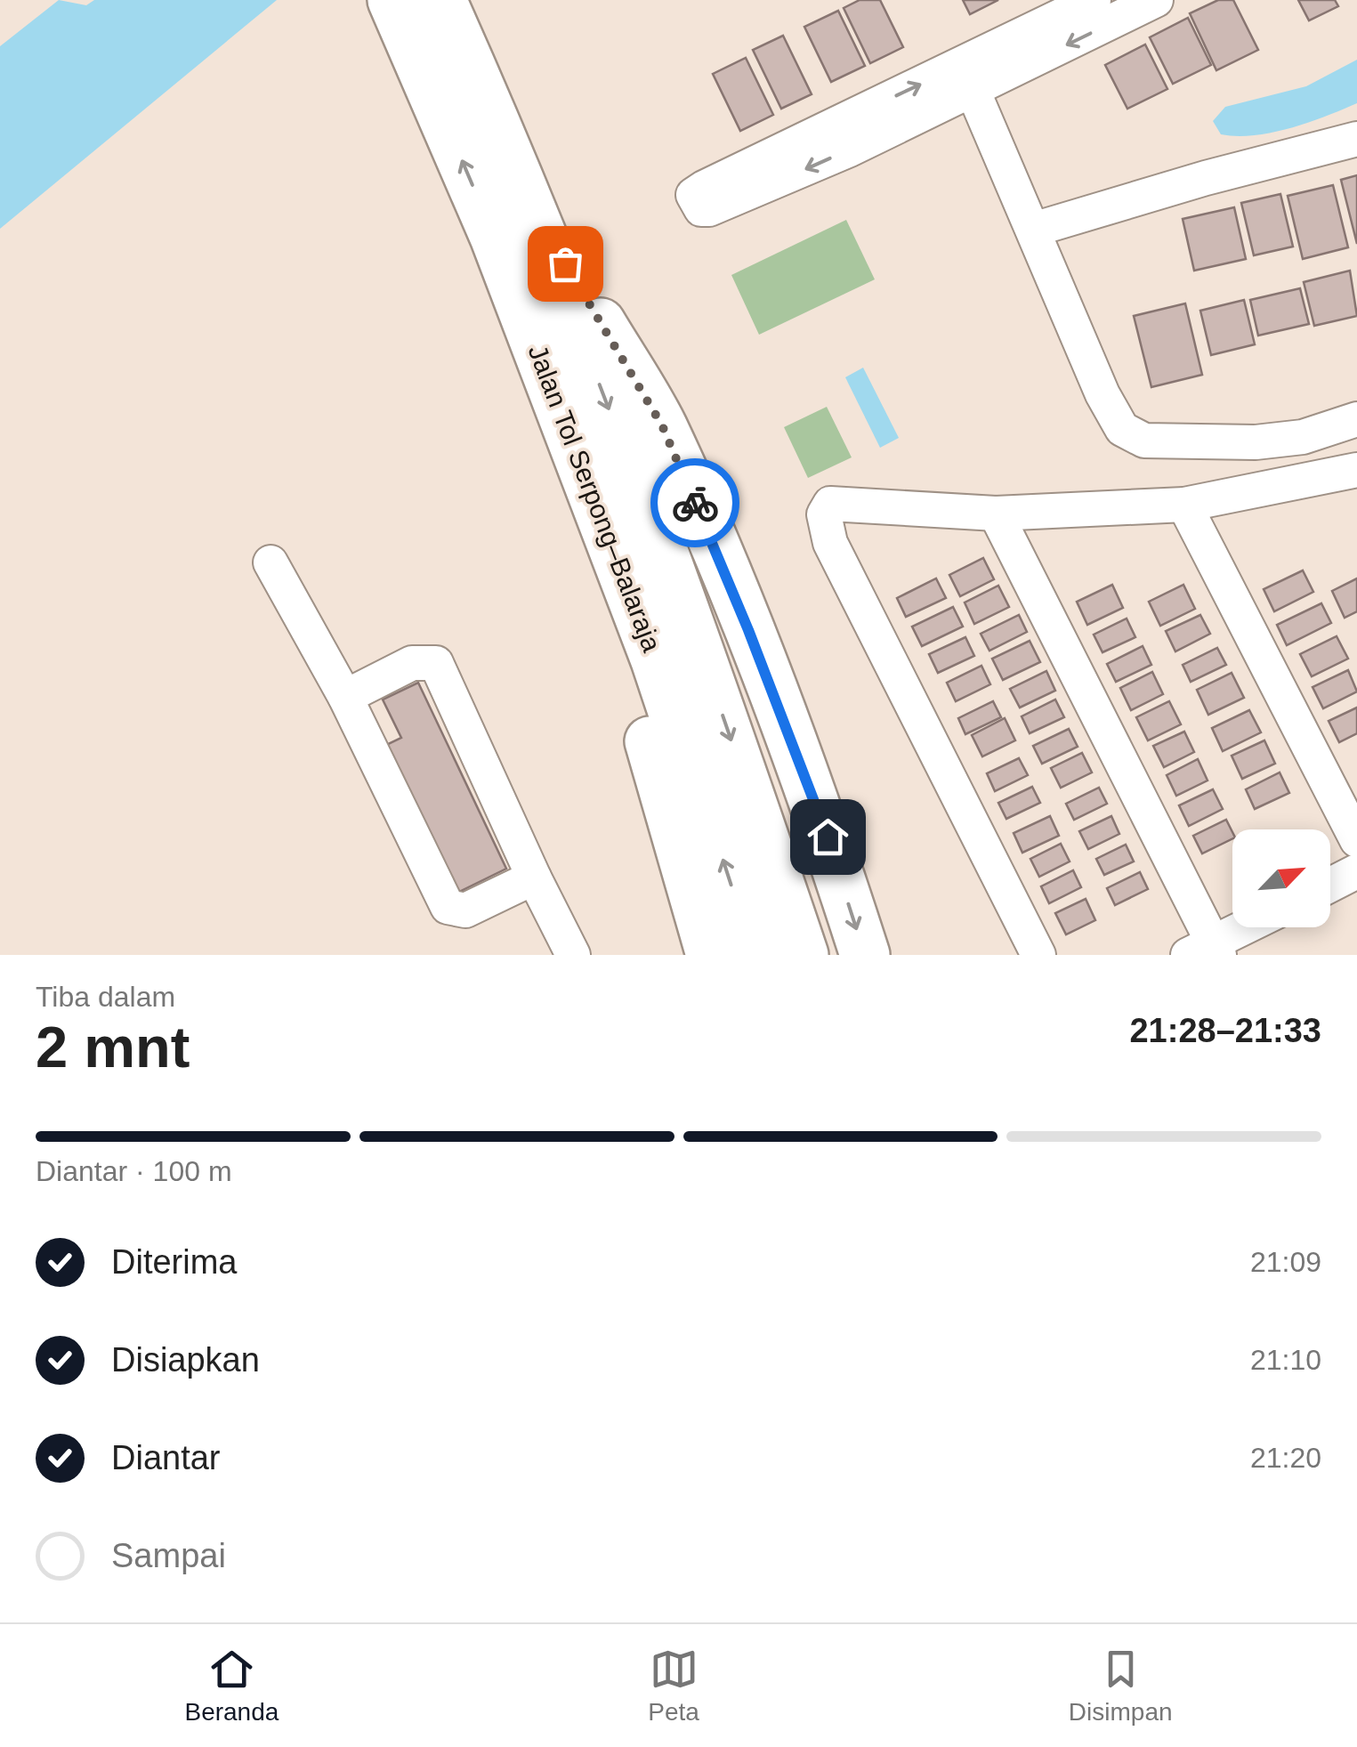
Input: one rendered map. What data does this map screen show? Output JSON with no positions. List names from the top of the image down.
{
  "streets": {
    "highway": ["Jalan Tol Serpong–Balaraja"]
  },
  "north": "top right",
  "page": {
    "heading": ["2 mnt", "Tiba dalam", "21:28–21:33"],
    "bar": "Diantar · 100 m",
    "list": [
      ["Diterima", "21:09"],
      ["Disiapkan", "21:10"],
      ["Diantar", "21:20"],
      "Sampai"
    ],
    "tabs": ["Beranda", "Peta", "Disimpan"]
  }
}
